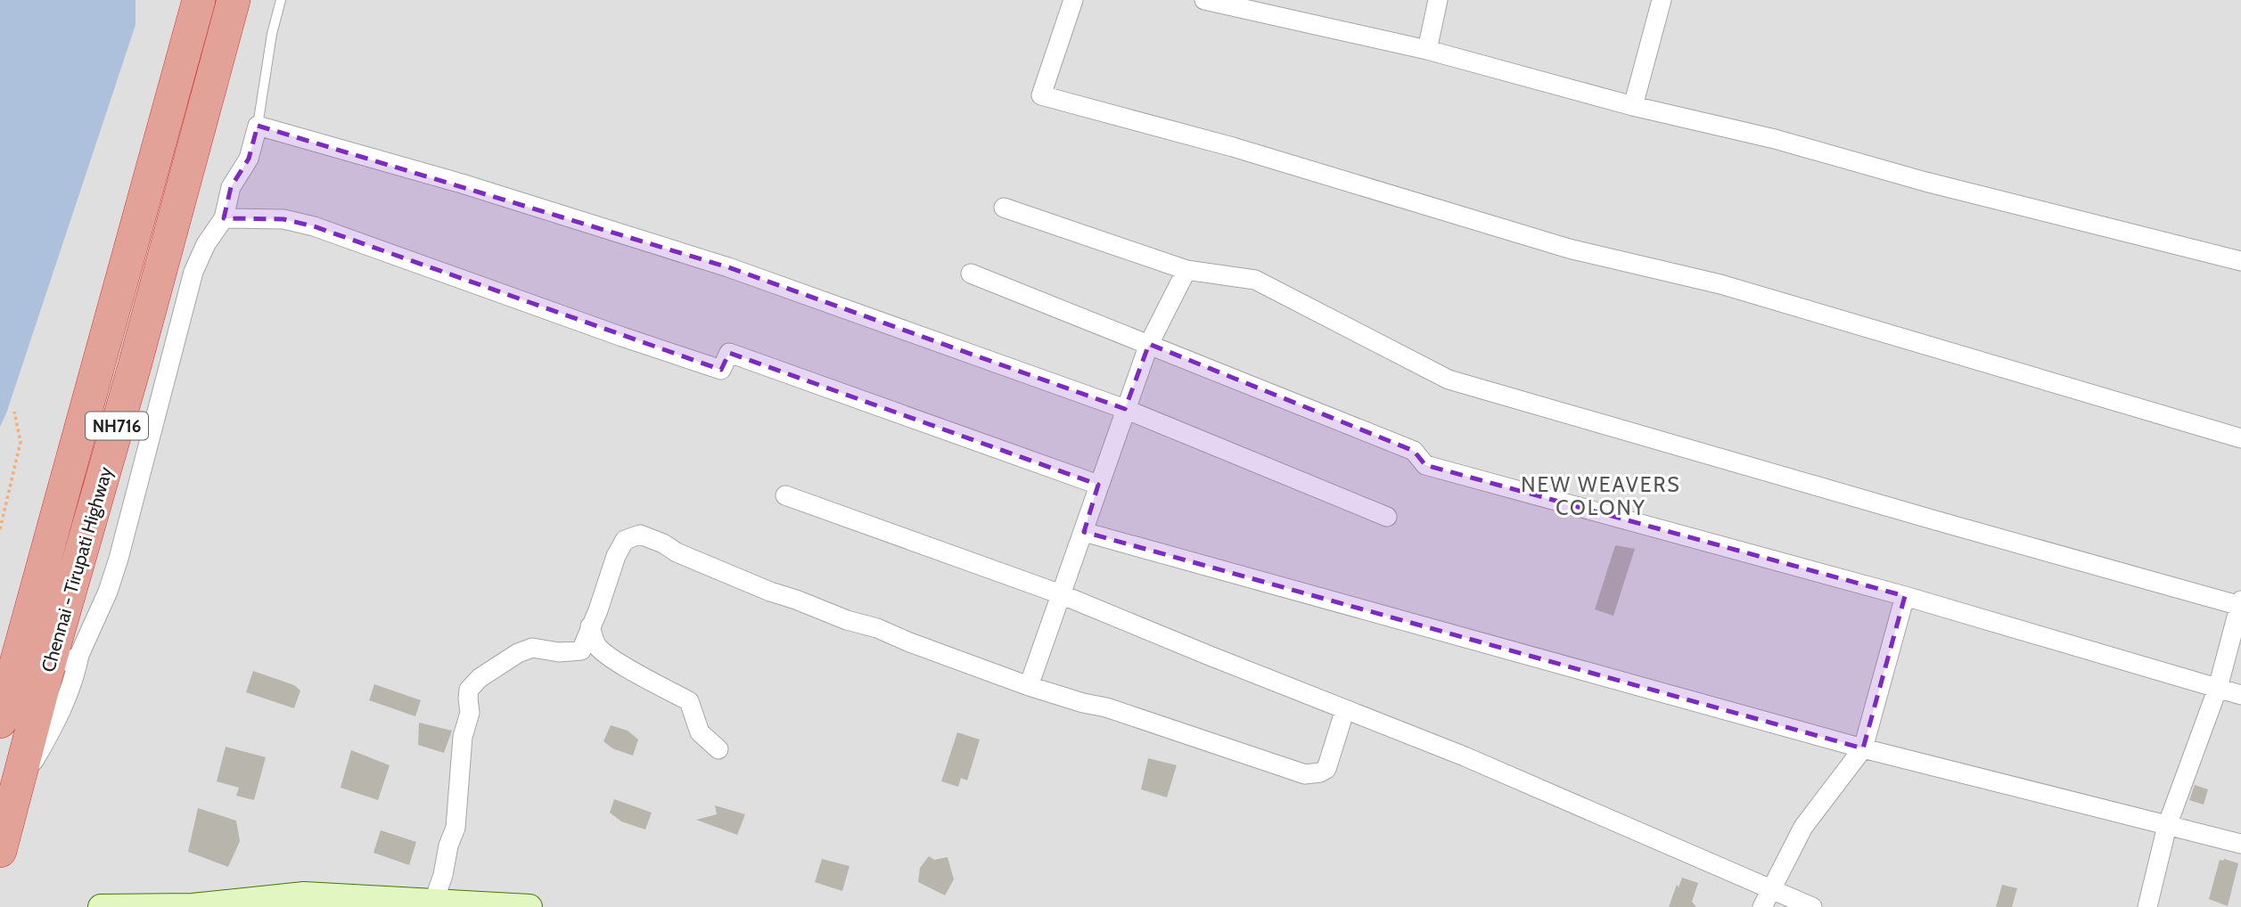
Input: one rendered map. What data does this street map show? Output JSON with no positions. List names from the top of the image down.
{
  "streets": {
    "highway": ["NH716", "Chennai - Tirupati Highway"]
  },
  "districts": ["NEW WEAVERS COLONY"]
}
